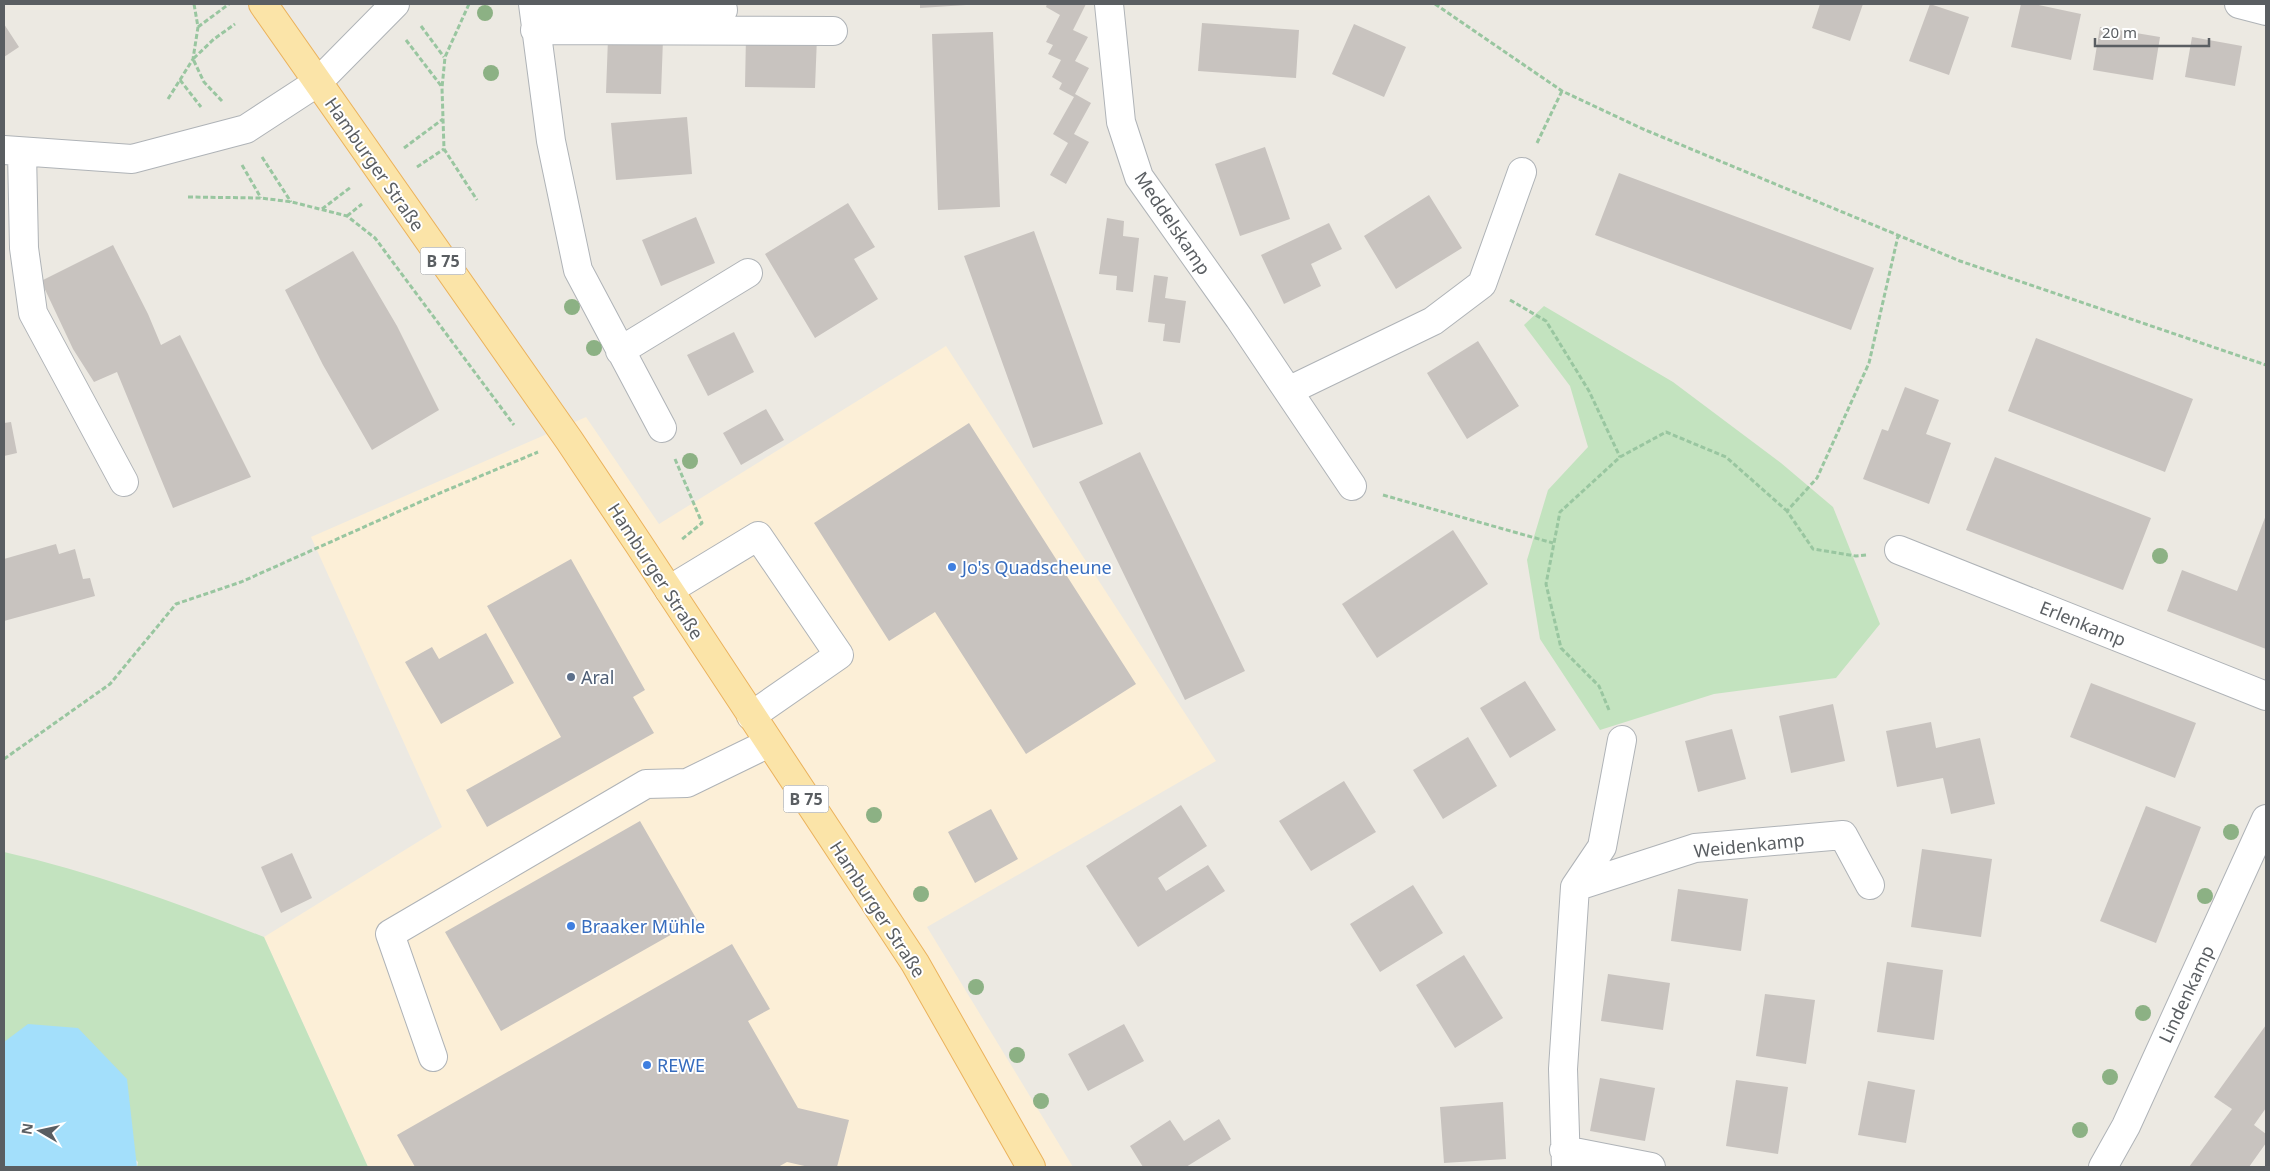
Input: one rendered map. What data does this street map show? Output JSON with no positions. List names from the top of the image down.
{
  "streets": {
    "main road": ["Hamburger Straße", "B 75"],
    "street": [
      "Meddelskamp",
      "Erlenkamp",
      "Weidenkamp",
      "Lindenkamp"
    ]
  },
  "crossings": [
    ["Hamburger Straße", "B 75"]
  ],
  "places": [
    "Jo's Quadscheune",
    "Aral",
    "Braaker Mühle",
    "REWE"
  ],
  "scale_bar": "20 m",
  "north": "left"
}
